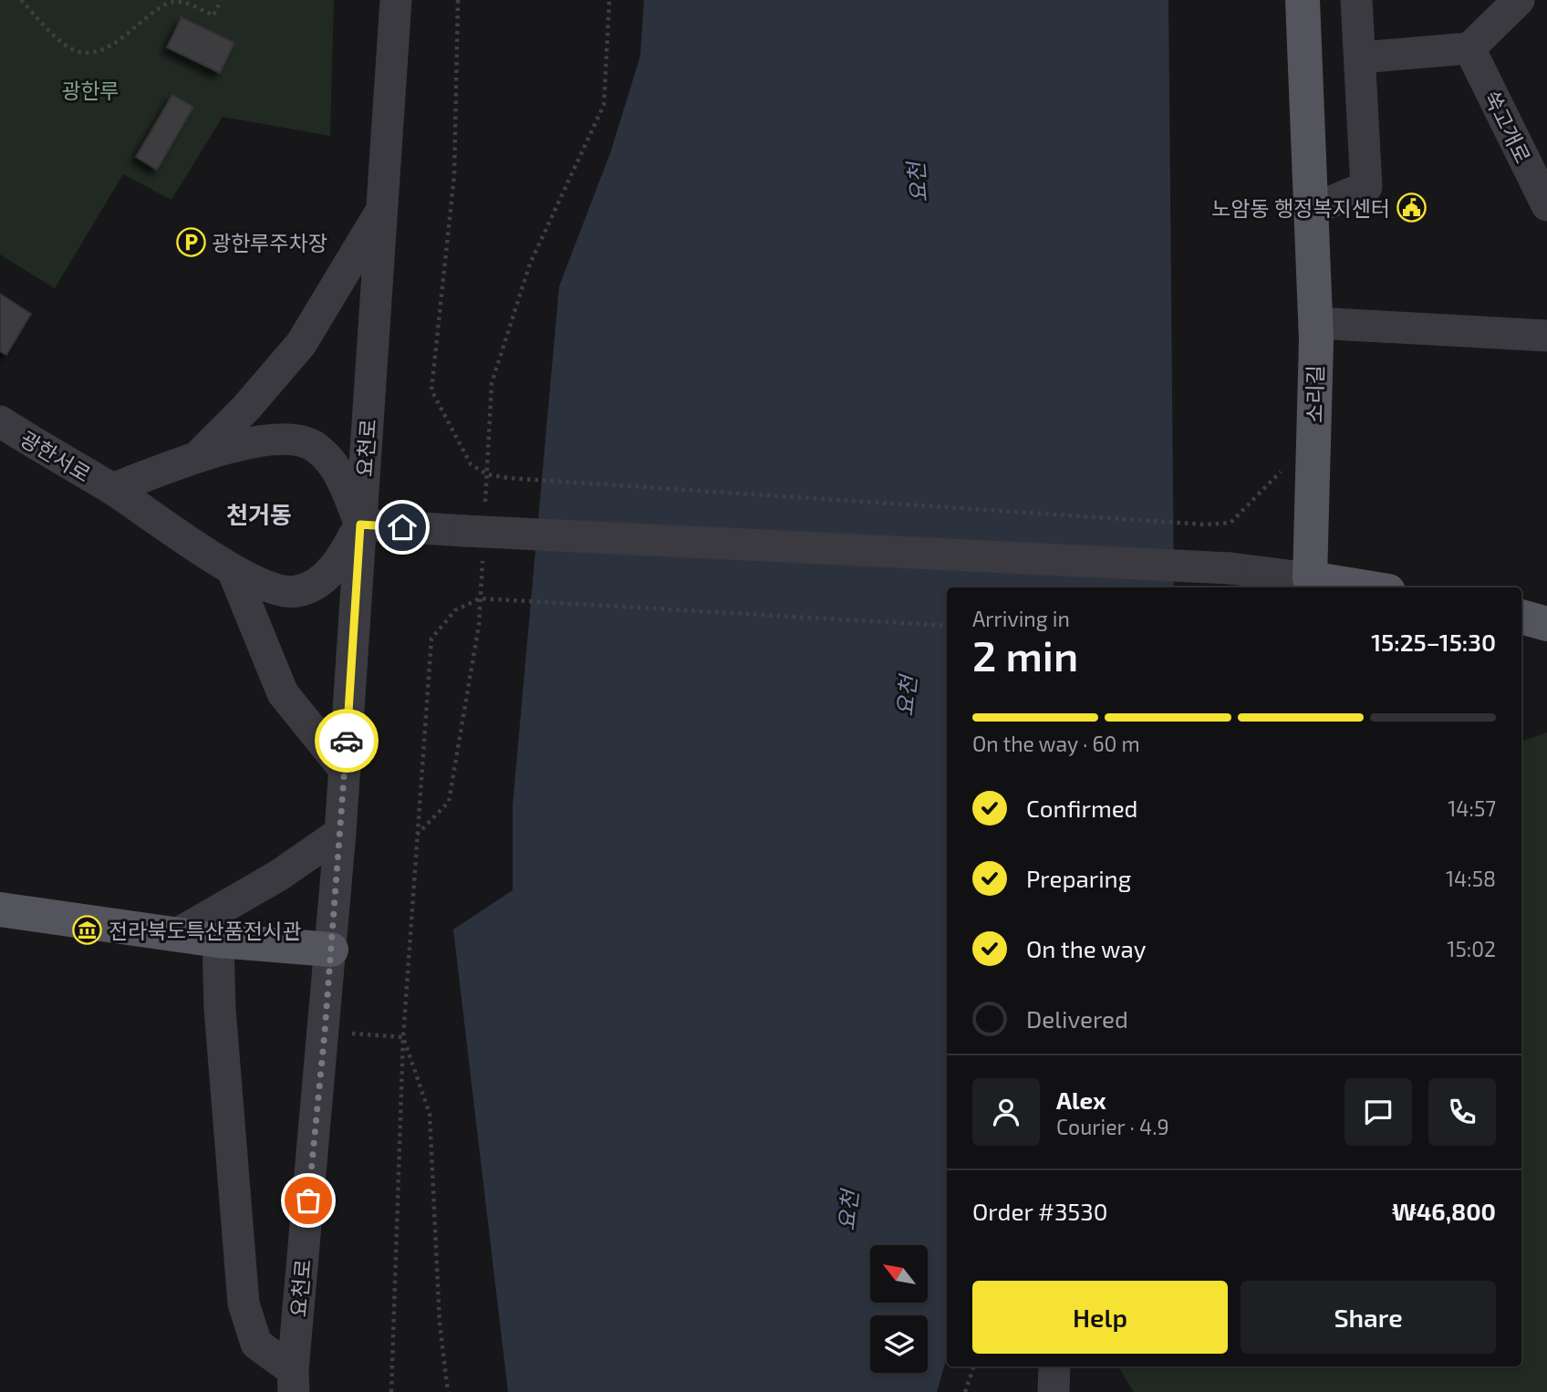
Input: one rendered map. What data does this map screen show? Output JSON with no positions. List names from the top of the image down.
{
  "streets": {
    "main road": ["소리길"],
    "street": ["쑥고개로", "요천로", "광한서로"]
  },
  "crossings": [
    ["요천로", "광한서로"]
  ],
  "districts": ["천거동"],
  "water": ["요천"],
  "parks": ["광한루"],
  "places": {
    "public building": ["노암동 행정복지센터"],
    "parking": ["광한루주차장"],
    "museum": ["전라북도특산품전시관"]
  },
  "north": "top left",
  "page": {
    "heading": ["2 min", "Arriving in", "15:25–15:30"],
    "panel": [
      "Alex",
      "Courier · 4.9",
      "Order #3530",
      "₩46,800"
    ],
    "bar": "On the way · 60 m",
    "list": [
      ["Confirmed", "14:57"],
      ["Preparing", "14:58"],
      ["On the way", "15:02"],
      "Delivered"
    ],
    "buttons": ["Help", "Share"]
  }
}
